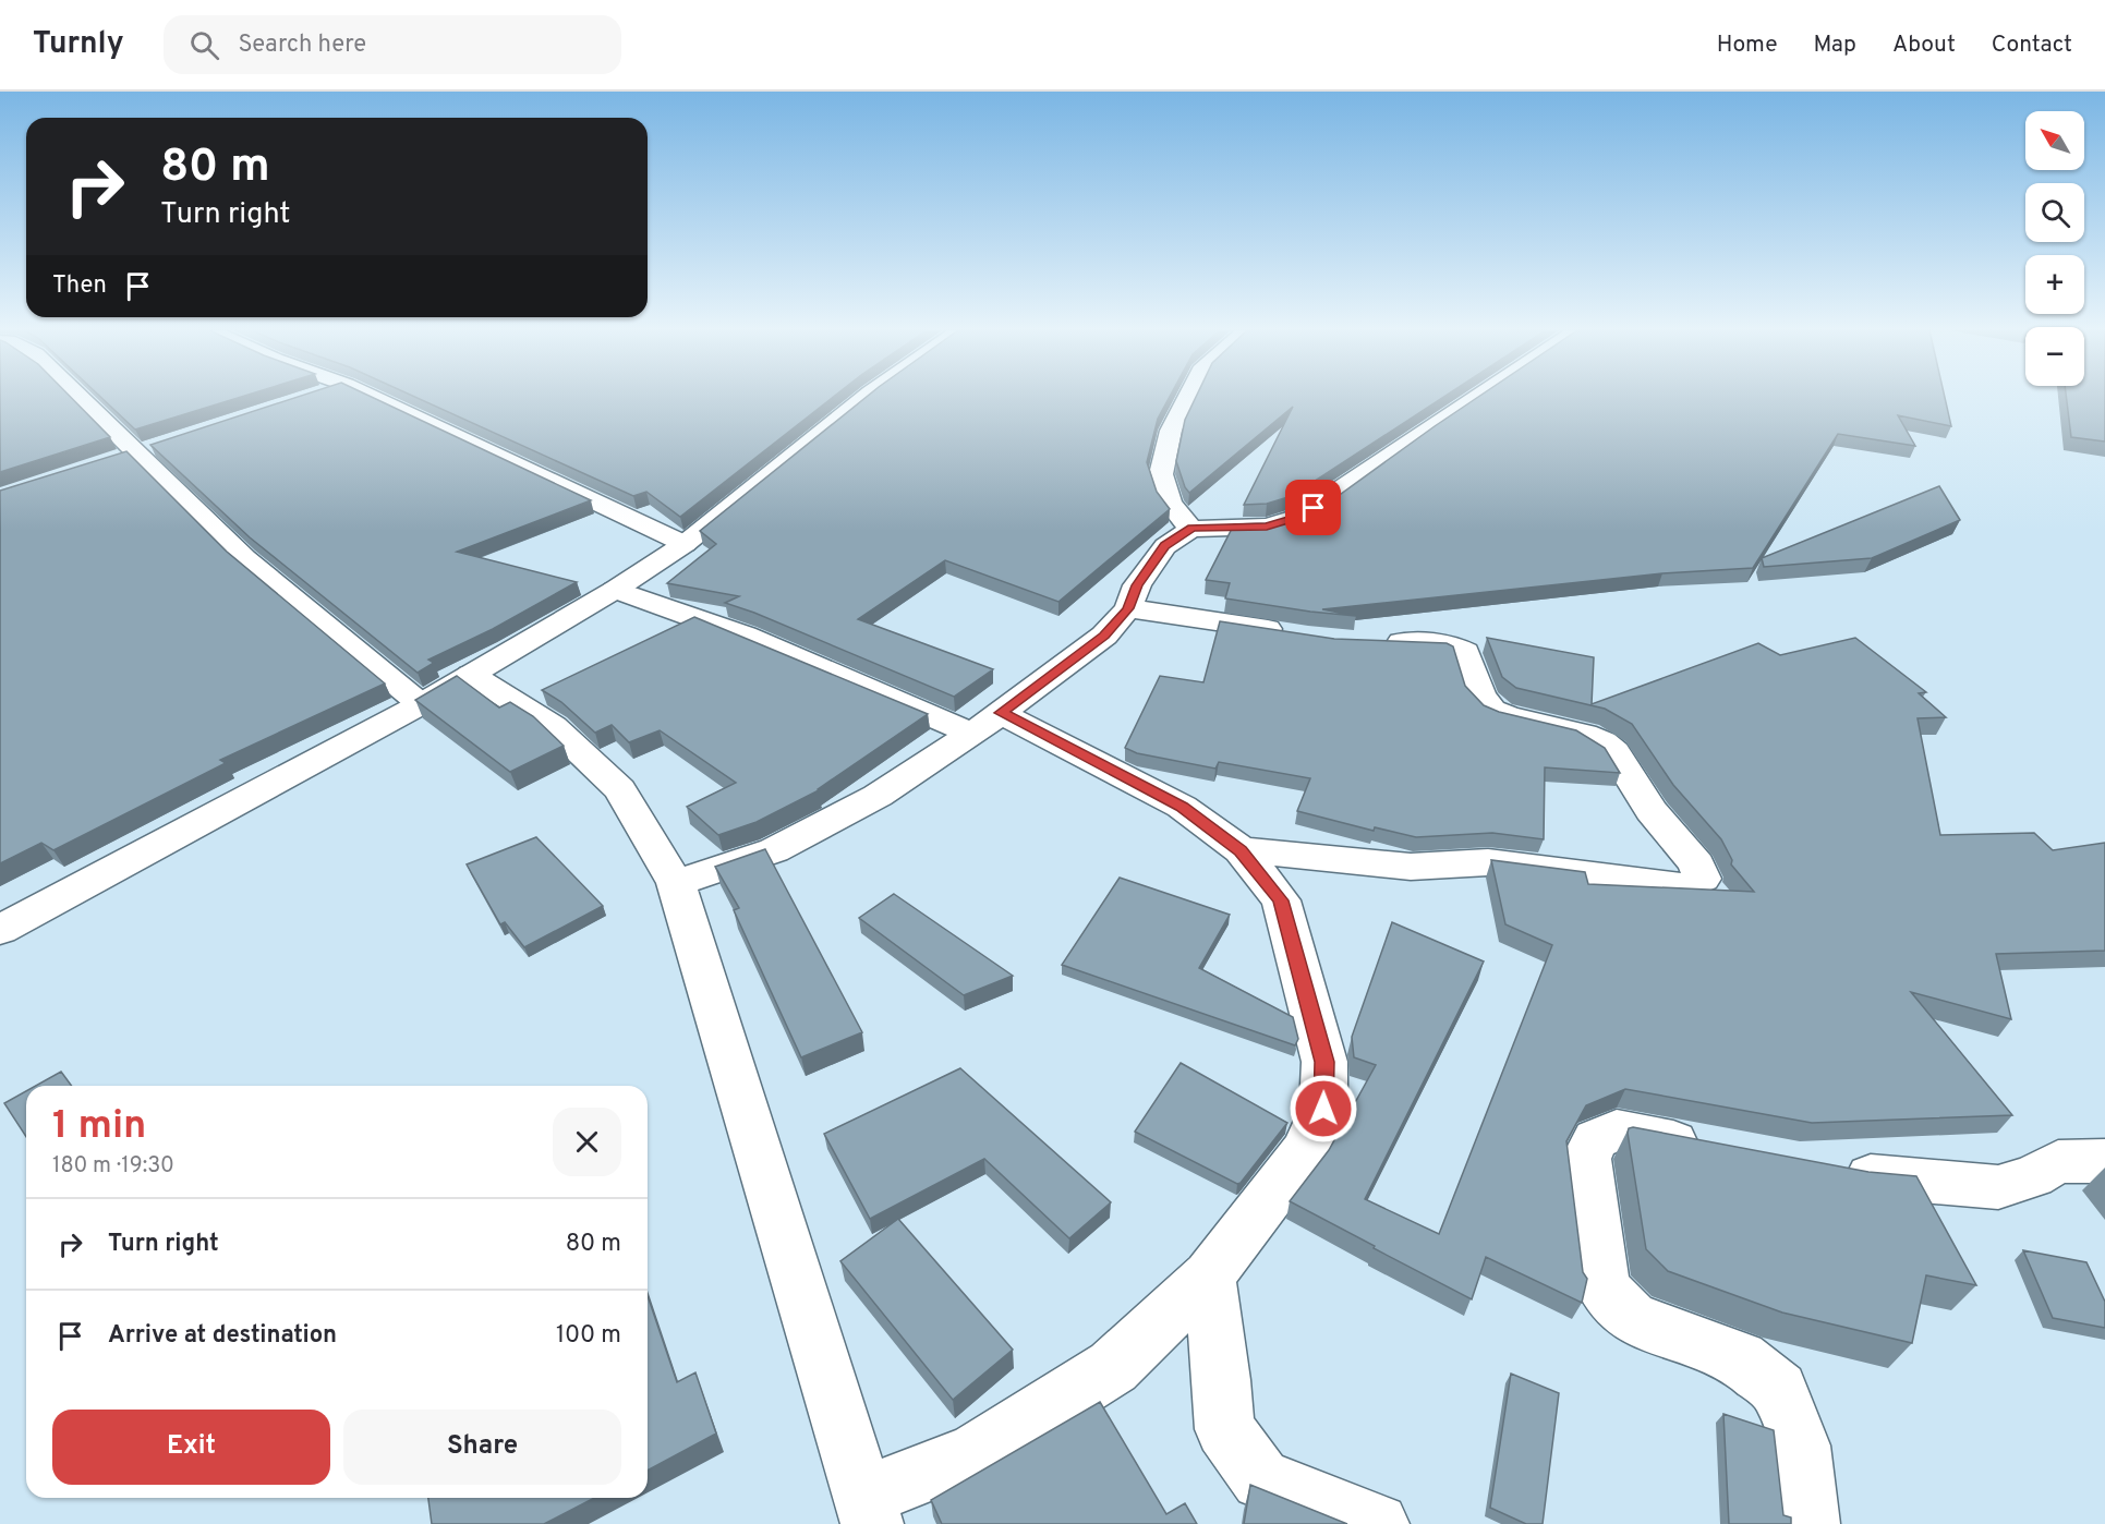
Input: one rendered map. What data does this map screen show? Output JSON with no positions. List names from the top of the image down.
{
  "north": "top left",
  "page": {
    "header": "Turnly",
    "search": "Search here",
    "nav": [
      "Home",
      "Map",
      "About",
      "Contact"
    ],
    "map_buttons": ["+", "−"],
    "turn": ["80 m", "Turn right"],
    "then": "Then",
    "heading": ["1 min", "180 m · 19:30"],
    "list": [
      {
        "name": "Turn right",
        "value": "80 m"
      },
      {
        "name": "Arrive at destination",
        "value": "100 m"
      }
    ],
    "buttons": ["Exit", "Share"]
  }
}
